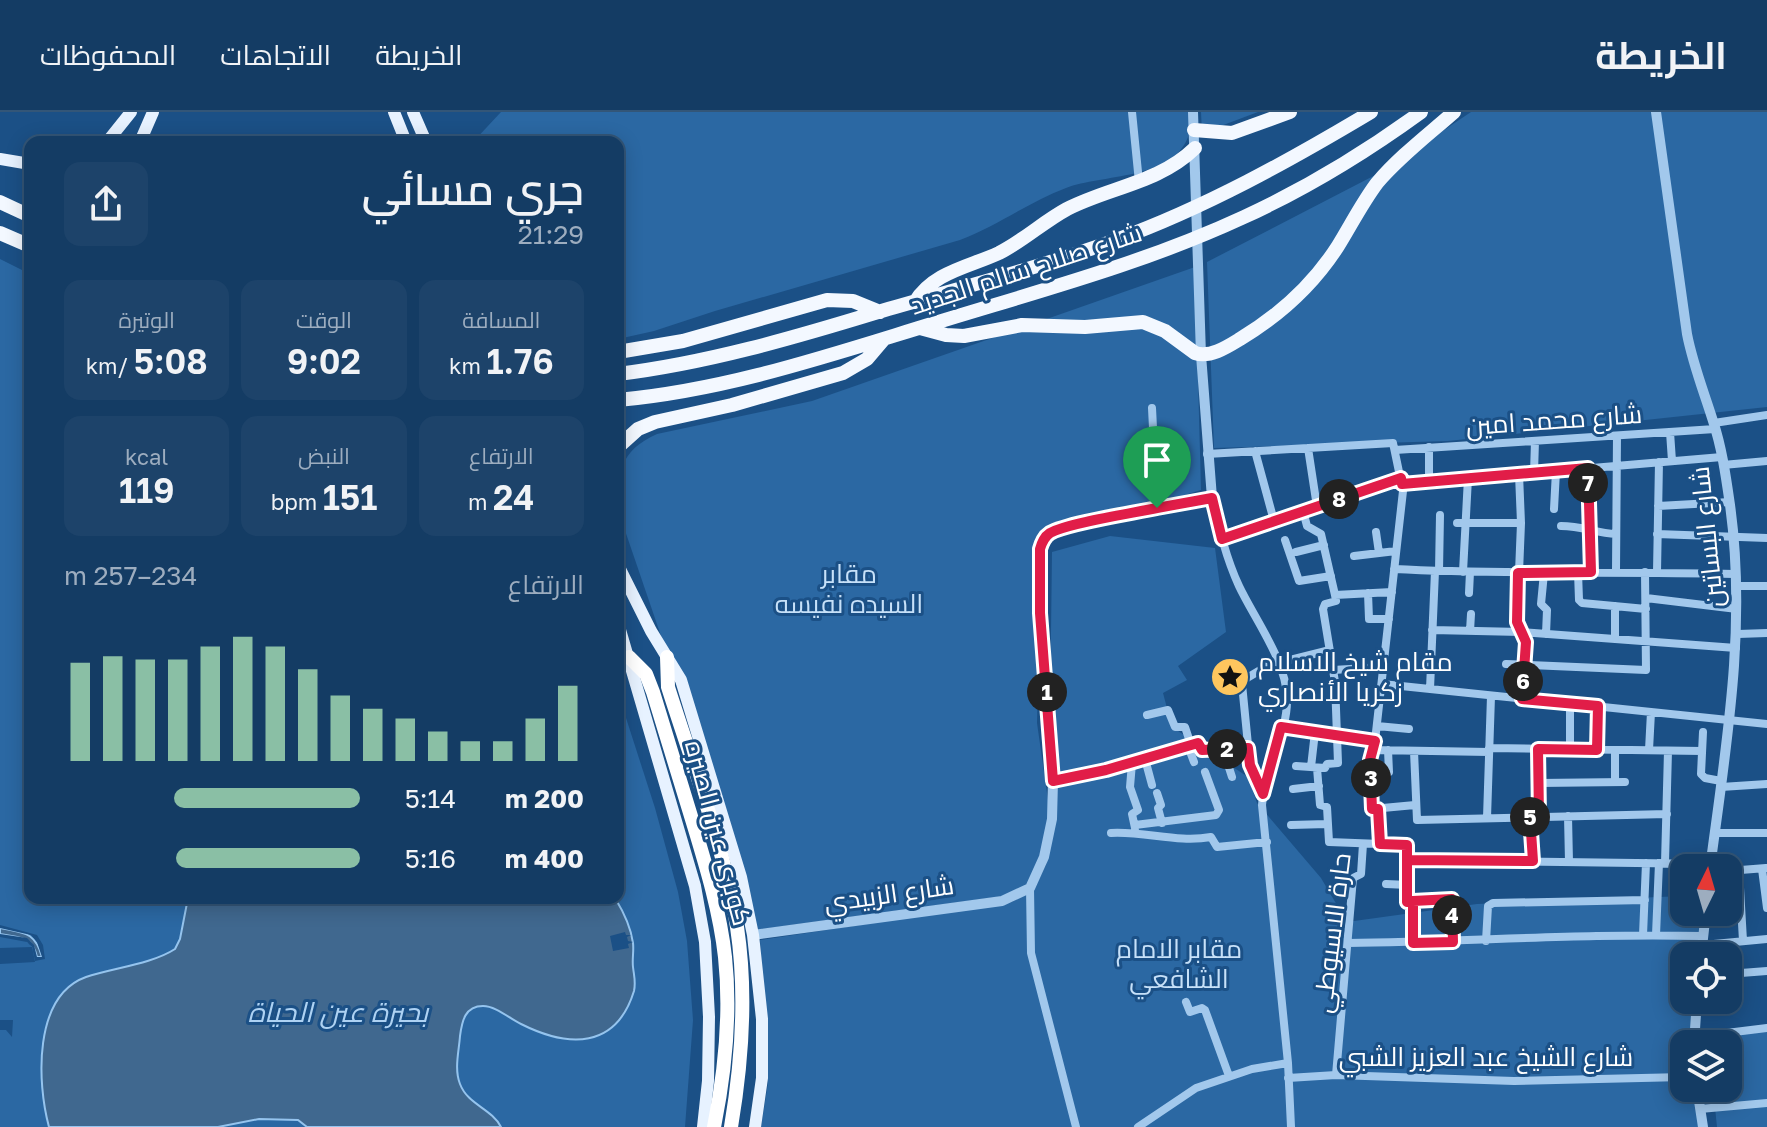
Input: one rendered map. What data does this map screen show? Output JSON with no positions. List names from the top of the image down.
{
  "streets": {
    "highway": ["شارع صلاح سالم الجديد", "كوبرى عين الصيره"],
    "street": [
      "شارع محمد امين",
      "شارع البساتين",
      "شارع الزبيدي",
      "حارة الاسيوطي",
      "شارع الشيخ عبد العزيز الشبي"
    ]
  },
  "crossings": [
    ["شارع محمد امين", "شارع البساتين"],
    ["حارة الاسيوطي", "شارع الشيخ عبد العزيز الشبي"]
  ],
  "water": ["بحيرة عين الحياة"],
  "parks": ["مقابر السيده نفيسه", "مقابر الامام الشافعي"],
  "places": {
    "place": ["مقام شيخ الاسلام زكريا الأنصاري"]
  },
  "north": "top",
  "page": {
    "header": "الخريطة",
    "nav": ["الخريطة", "الاتجاهات", "المحفوظات"],
    "heading": ["جري مسائي", "21:29"],
    "stats": [
      ["المسافة", "1.76 km"],
      ["الوقت", "9:02"],
      ["الوتيرة", "5:08 /km"],
      ["الارتفاع", "24 m"],
      ["النبض", "151 bpm"],
      ["kcal", "119"]
    ],
    "pins": [
      "7",
      "8",
      "6",
      "1",
      "2",
      "3",
      "5",
      "4"
    ],
    "chart": ["الارتفاع", "234–257 m"],
    "list": [
      {
        "name": "200 m",
        "note": "5:14"
      },
      {
        "name": "400 m",
        "note": "5:16"
      }
    ]
  }
}
